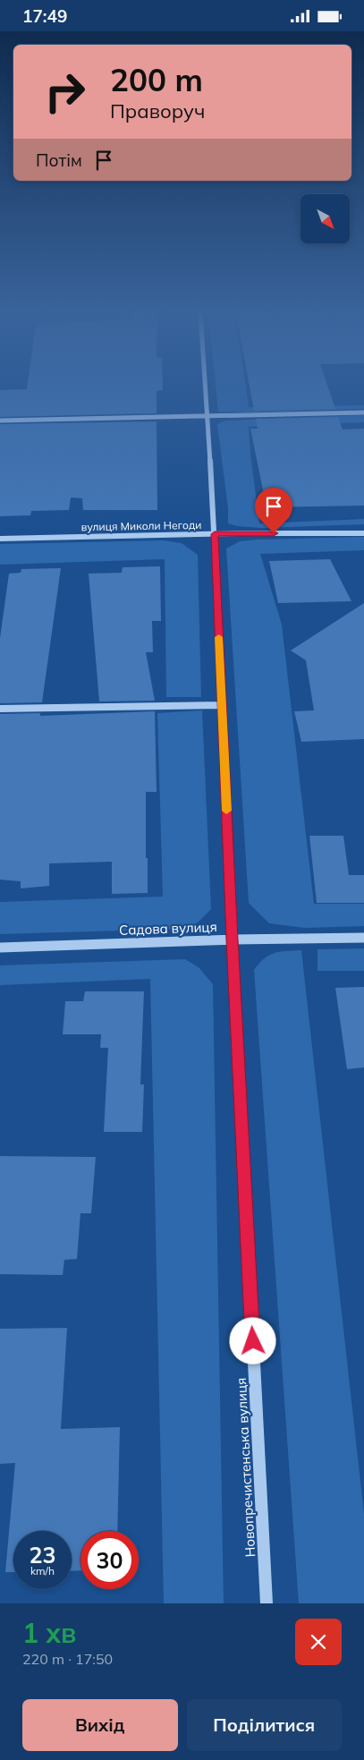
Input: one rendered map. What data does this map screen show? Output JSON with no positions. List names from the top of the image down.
{
  "streets": {
    "street": ["вулиця Миколи Негоди", "Садова вулиця", "Новопречистенська вулиця"]
  },
  "crossings": [
    ["вулиця Миколи Негоди", "Новопречистенська вулиця"],
    ["Садова вулиця", "Новопречистенська вулиця"]
  ],
  "north": "bottom right",
  "page": {
    "status": "17:49",
    "turn": ["200 m", "Праворуч"],
    "then": "Потім",
    "speed": "23 km/h",
    "limit": "30",
    "heading": ["1 хв", "220 m · 17:50"],
    "buttons": ["Вихід", "Поділитися"]
  }
}
